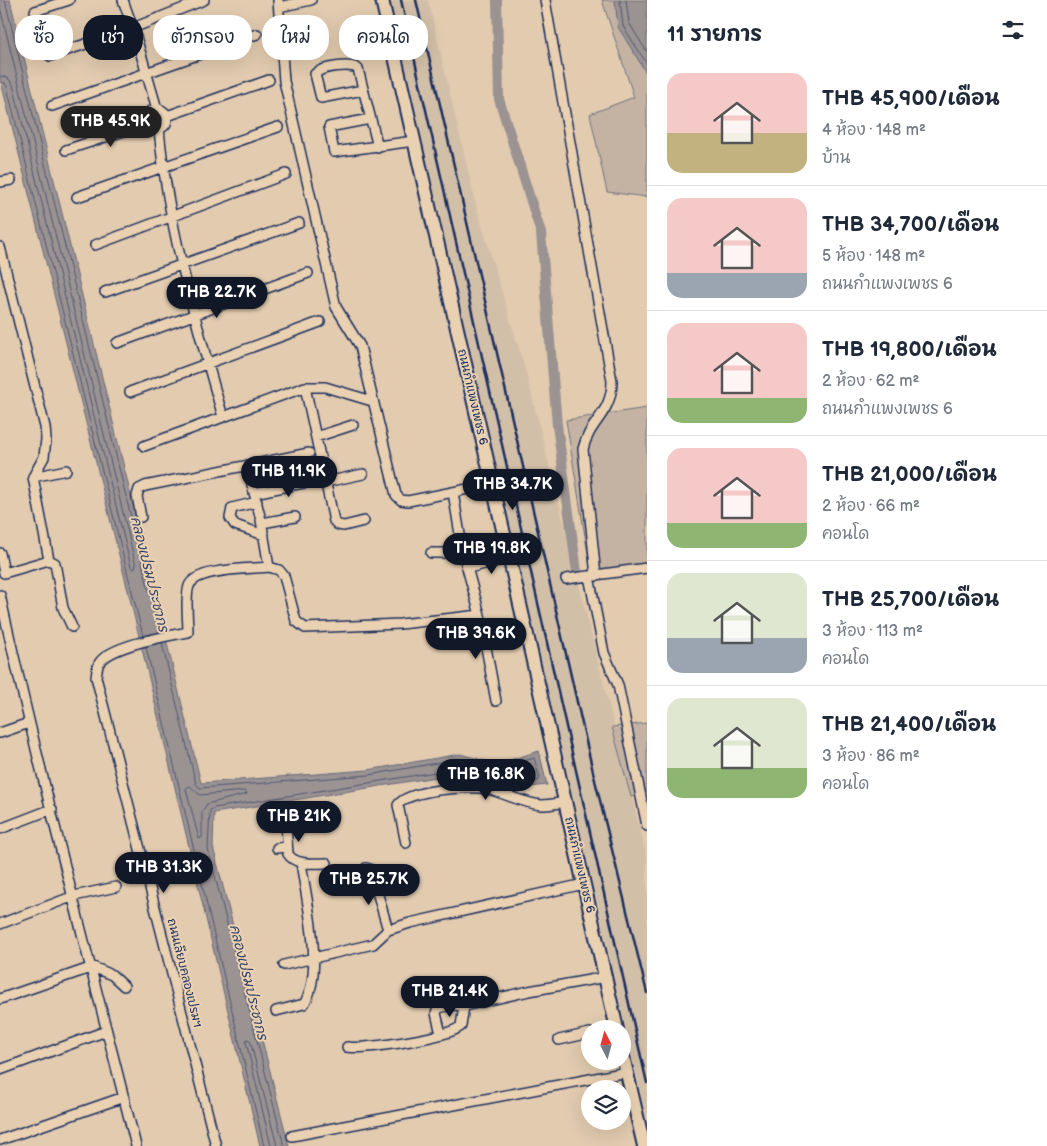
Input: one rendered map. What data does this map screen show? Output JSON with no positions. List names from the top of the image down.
{
  "streets": {
    "main road": ["ถนนกำแพงเพชร 6"],
    "street": ["ถนนเลียบคลองเปรมฯ"]
  },
  "water": ["คลองเปรมประชากร"],
  "north": "top",
  "page": {
    "heading": "11 รายการ",
    "chip": [
      "ซื้อ",
      "เช่า",
      "ตัวกรอง",
      "ใหม่",
      "คอนโด"
    ],
    "list": [
      {
        "name": "THB 45,900/เดือน",
        "note": "4 ห้อง · 148 m² · บ้าน"
      },
      {
        "name": "THB 34,700/เดือน",
        "note": "5 ห้อง · 148 m² · ถนนกำแพงเพชร 6"
      },
      {
        "name": "THB 19,800/เดือน",
        "note": "2 ห้อง · 62 m² · ถนนกำแพงเพชร 6"
      },
      {
        "name": "THB 21,000/เดือน",
        "note": "2 ห้อง · 66 m² · คอนโด"
      },
      {
        "name": "THB 25,700/เดือน",
        "note": "3 ห้อง · 113 m² · คอนโด"
      },
      {
        "name": "THB 21,400/เดือน",
        "note": "3 ห้อง · 86 m² · คอนโด"
      }
    ],
    "price": [
      "THB 45.9K",
      "THB 22.7K",
      "THB 11.9K",
      "THB 34.7K",
      "THB 19.8K",
      "THB 39.6K",
      "THB 16.8K",
      "THB 21K",
      "THB 31.3K",
      "THB 25.7K",
      "THB 21.4K"
    ]
  }
}
